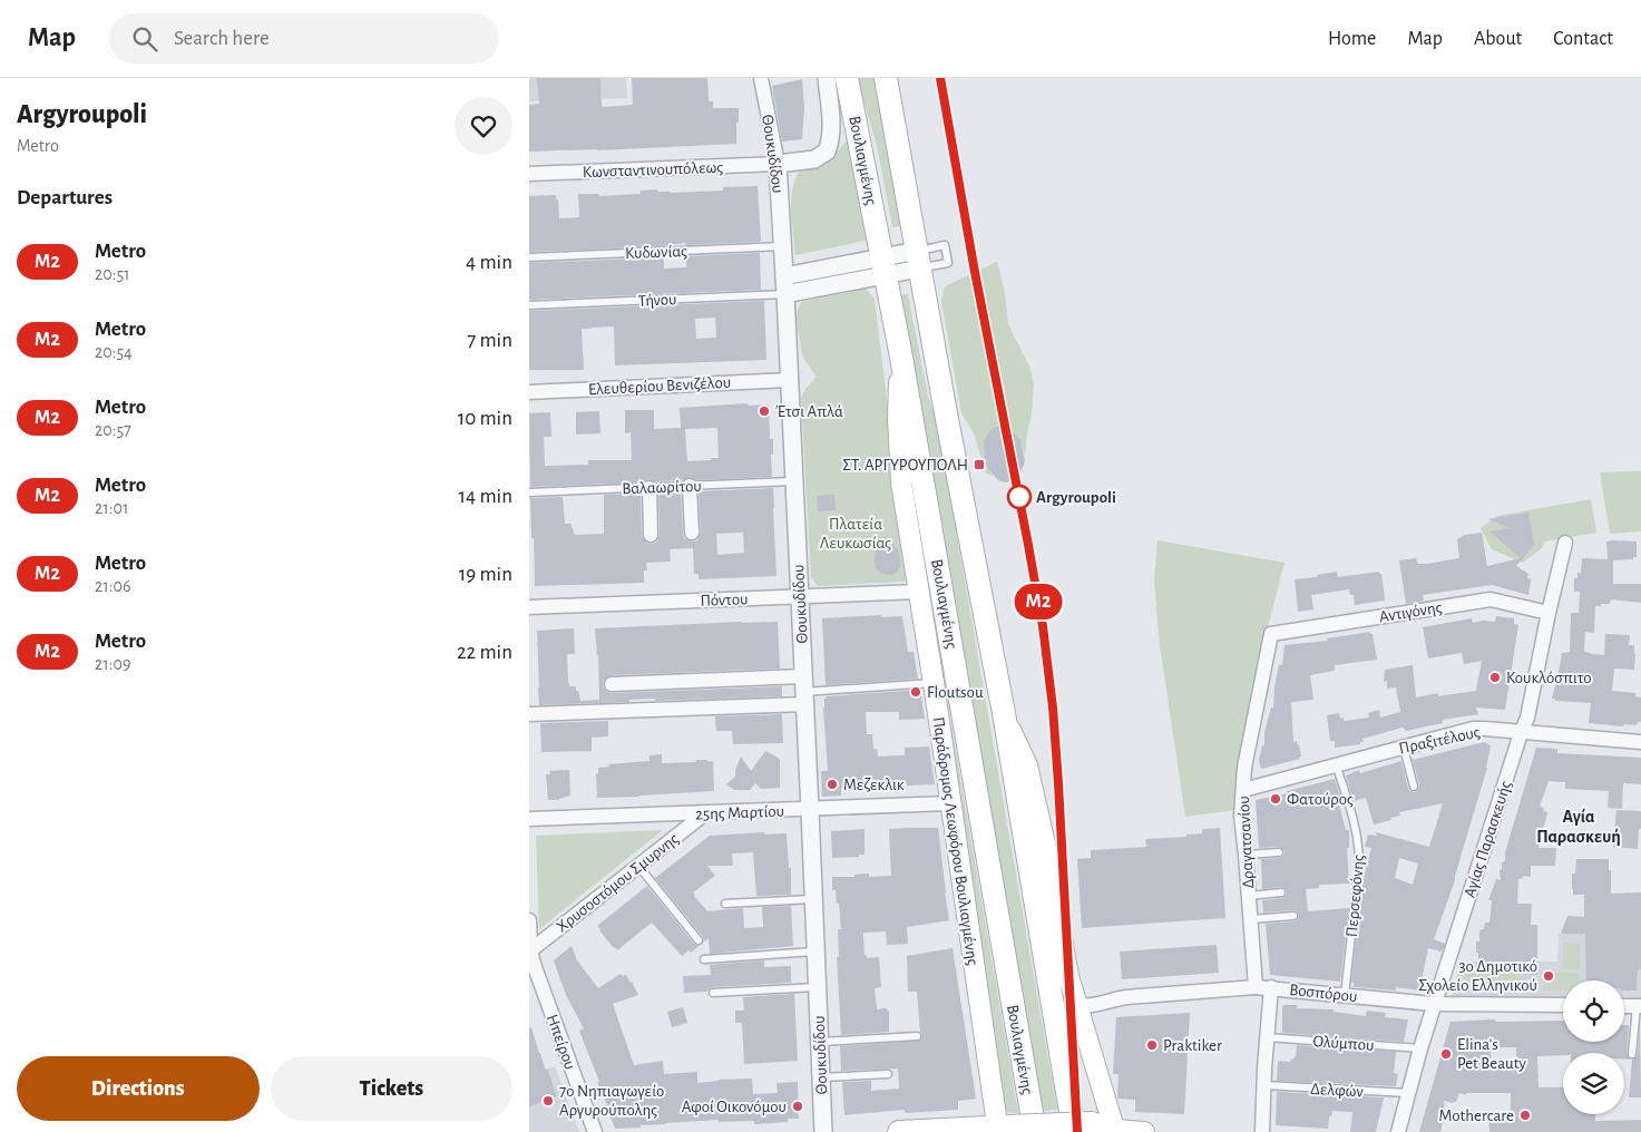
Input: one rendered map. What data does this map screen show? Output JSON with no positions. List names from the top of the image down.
{
  "streets": {
    "main road": ["Βουλιαγμένης", "Παράδρομος Λεωφόρου Βουλιαγμένης"],
    "street": [
      "Θουκυδίδου",
      "Κωνσταντινουπόλεως",
      "Ελευθερίου Βενιζέλου",
      "Πόντου",
      "Αντιγόνης",
      "Πραξιτέλους",
      "25ης Μαρτίου",
      "Αγίας Παρασκευής",
      "Δραγατσανίου",
      "Χρυσοστόμου Σμυρνης",
      "Βοσπόρου",
      "Ηπείρου"
    ],
    "lane": [
      "Κυδωνίας",
      "Τήνου",
      "Βαλαωρίτου",
      "Περσεφόνης",
      "Ολύμπου",
      "Δελφών"
    ]
  },
  "crossings": [
    ["Θουκυδίδου", "Κωνσταντινουπόλεως"],
    ["Θουκυδίδου", "Κυδωνίας"],
    ["Θουκυδίδου", "Τήνου"],
    ["Θουκυδίδου", "Ελευθερίου Βενιζέλου"],
    ["Θουκυδίδου", "Βαλαωρίτου"],
    ["Θουκυδίδου", "Πόντου"],
    ["Θουκυδίδου", "25ης Μαρτίου"],
    ["Βουλιαγμένης", "Παράδρομος Λεωφόρου Βουλιαγμένης"],
    ["Πόντου", "Παράδρομος Λεωφόρου Βουλιαγμένης"],
    ["Αντιγόνης", "Αγίας Παρασκευής"],
    ["Αντιγόνης", "Δραγατσανίου"],
    ["Πραξιτέλους", "Αγίας Παρασκευής"],
    ["Πραξιτέλους", "Δραγατσανίου"],
    ["Πραξιτέλους", "Περσεφόνης"],
    ["25ης Μαρτίου", "Παράδρομος Λεωφόρου Βουλιαγμένης"],
    ["25ης Μαρτίου", "Χρυσοστόμου Σμυρνης"],
    ["Αγίας Παρασκευής", "Βοσπόρου"],
    ["Αγίας Παρασκευής", "Ολύμπου"],
    ["Αγίας Παρασκευής", "Δελφών"],
    ["Δραγατσανίου", "Βοσπόρου"],
    ["Χρυσοστόμου Σμυρνης", "Ηπείρου"],
    ["Περσεφόνης", "Βοσπόρου"]
  ],
  "districts": ["Αγία Παρασκευή"],
  "parks": ["Πλατεία Λευκωσίας"],
  "places": {
    "other": [
      "Έτσι Απλά",
      "Argyroupoli",
      "Κουκλόσπιτο",
      "Floutsou",
      "Μεζεκλικ",
      "Φατούρος",
      "3ο Δημοτικό Σχολείο Ελληνικού",
      "Praktiker",
      "Elina's Pet Beauty",
      "7ο Νηπιαγωγείο Αργυρούπολης",
      "Αφοί Οικονόμου",
      "Mothercare"
    ],
    "transit": ["ΣΤ. ΑΡΓΥΡΟΥΠΟΛΗ"]
  },
  "lines": ["metro line Μ2"],
  "page": {
    "header": "Map",
    "search": "Search here",
    "nav": [
      "Home",
      "Map",
      "About",
      "Contact"
    ],
    "heading": [
      ["Argyroupoli", "Metro"],
      "Departures"
    ],
    "on_map": "Μ2",
    "list": [
      {
        "mark": "Μ2",
        "name": "Metro",
        "note": "20:51",
        "value": "4 min"
      },
      {
        "mark": "Μ2",
        "name": "Metro",
        "note": "20:54",
        "value": "7 min"
      },
      {
        "mark": "Μ2",
        "name": "Metro",
        "note": "20:57",
        "value": "10 min"
      },
      {
        "mark": "Μ2",
        "name": "Metro",
        "note": "21:01",
        "value": "14 min"
      },
      {
        "mark": "Μ2",
        "name": "Metro",
        "note": "21:06",
        "value": "19 min"
      },
      {
        "mark": "Μ2",
        "name": "Metro",
        "note": "21:09",
        "value": "22 min"
      }
    ],
    "buttons": ["Directions", "Tickets"]
  }
}
